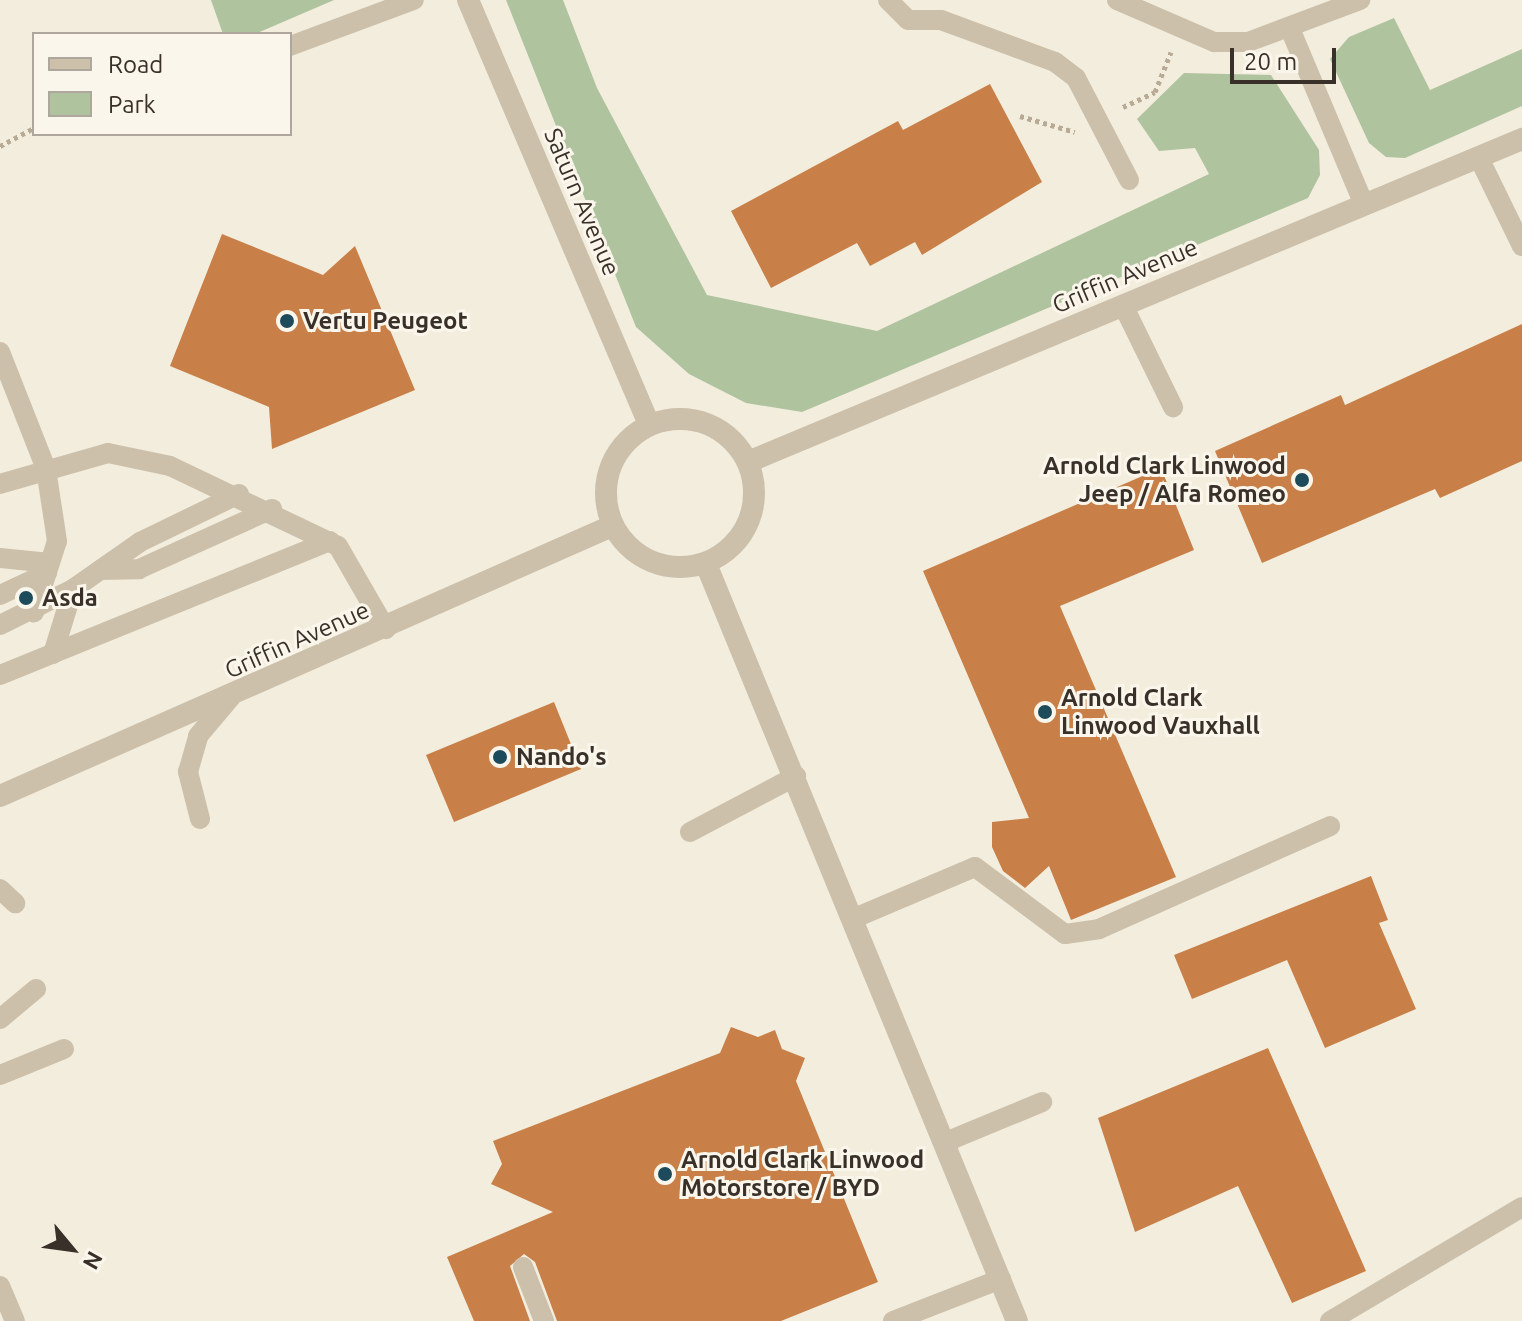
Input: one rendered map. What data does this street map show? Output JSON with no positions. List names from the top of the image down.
{
  "streets": {
    "street": ["Saturn Avenue", "Griffin Avenue"]
  },
  "crossings": [
    ["Saturn Avenue", "Griffin Avenue"]
  ],
  "places": [
    "Vertu Peugeot",
    "Arnold Clark Linwood Jeep / Alfa Romeo",
    "Asda",
    "Arnold Clark Linwood Vauxhall",
    "Nando's",
    "Arnold Clark Linwood Motorstore / BYD"
  ],
  "legend": ["Road", "Park"],
  "scale_bar": "20 m",
  "north": "bottom right"
}
